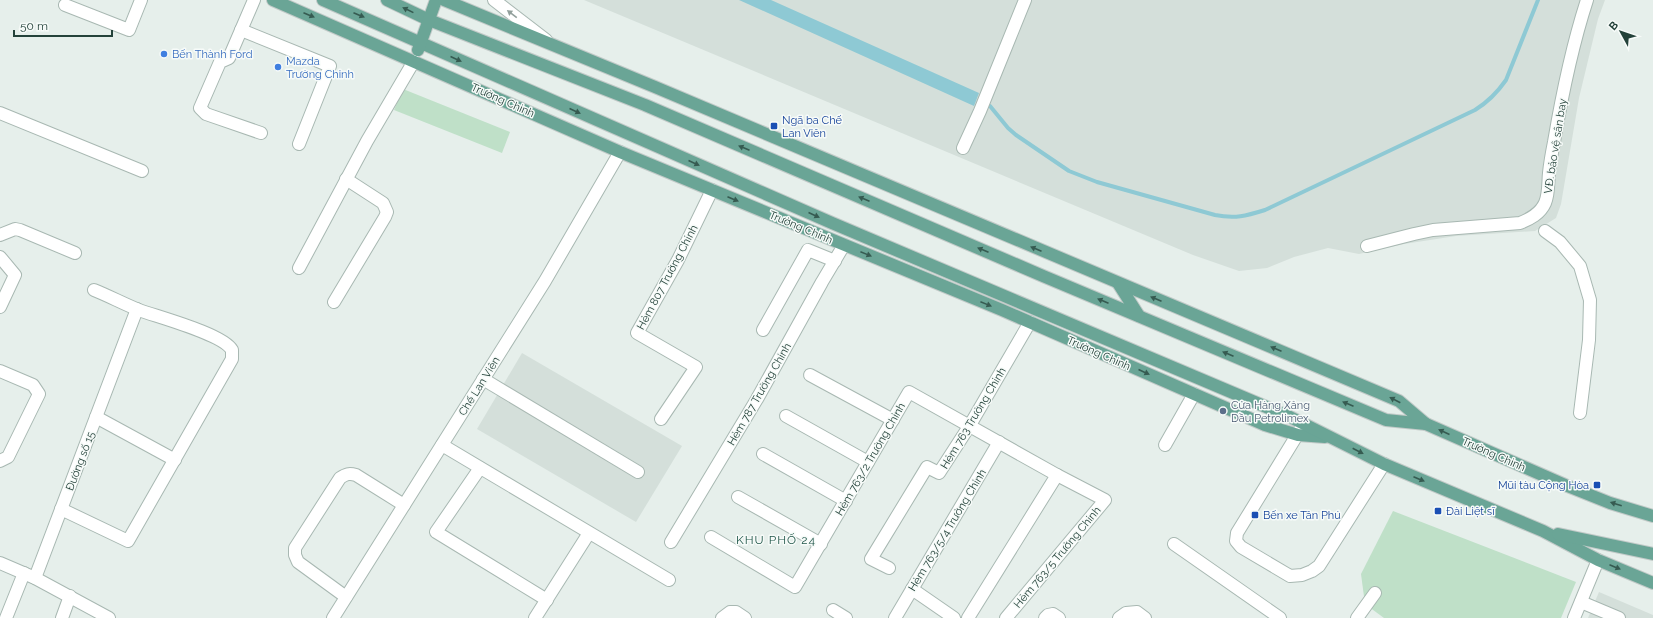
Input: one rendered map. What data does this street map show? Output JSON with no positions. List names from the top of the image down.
{
  "streets": {
    "main road": ["Trường Chinh"],
    "street": [
      "VĐ. bảo vệ sân bay",
      "Hẻm 807 Trường Chinh",
      "Chế Lan Viên",
      "Hẻm 787 Trường Chinh",
      "Hẻm 763 Trường Chinh",
      "Hẻm 763/2 Trường Chinh",
      "Đường số 15",
      "Hẻm 763/5/4 Trường Chinh",
      "Hẻm 763/5 Trường Chinh"
    ]
  },
  "crossings": [
    ["Trường Chinh", "Hẻm 807 Trường Chinh"],
    ["Trường Chinh", "Chế Lan Viên"],
    ["Trường Chinh", "Hẻm 787 Trường Chinh"],
    ["Trường Chinh", "Hẻm 763 Trường Chinh"],
    ["Hẻm 763 Trường Chinh", "Hẻm 763/2 Trường Chinh"],
    ["Hẻm 763 Trường Chinh", "Hẻm 763/5 Trường Chinh"],
    ["Hẻm 763/2 Trường Chinh", "Hẻm 763/5 Trường Chinh"],
    ["Hẻm 763/5/4 Trường Chinh", "Hẻm 763/5 Trường Chinh"]
  ],
  "districts": ["KHU PHỐ 24"],
  "places": {
    "other": ["Bến Thành Ford", "Mazda Trường Chinh", "Cửa Hàng Xăng Dầu Petrolimex"],
    "transit": [
      "Ngã ba Chế Lan Viên",
      "Mũi tàu Cộng Hòa",
      "Đài Liệt sĩ",
      "Bến xe Tân Phú"
    ]
  },
  "scale_bar": "50 m",
  "north": "top left"
}
